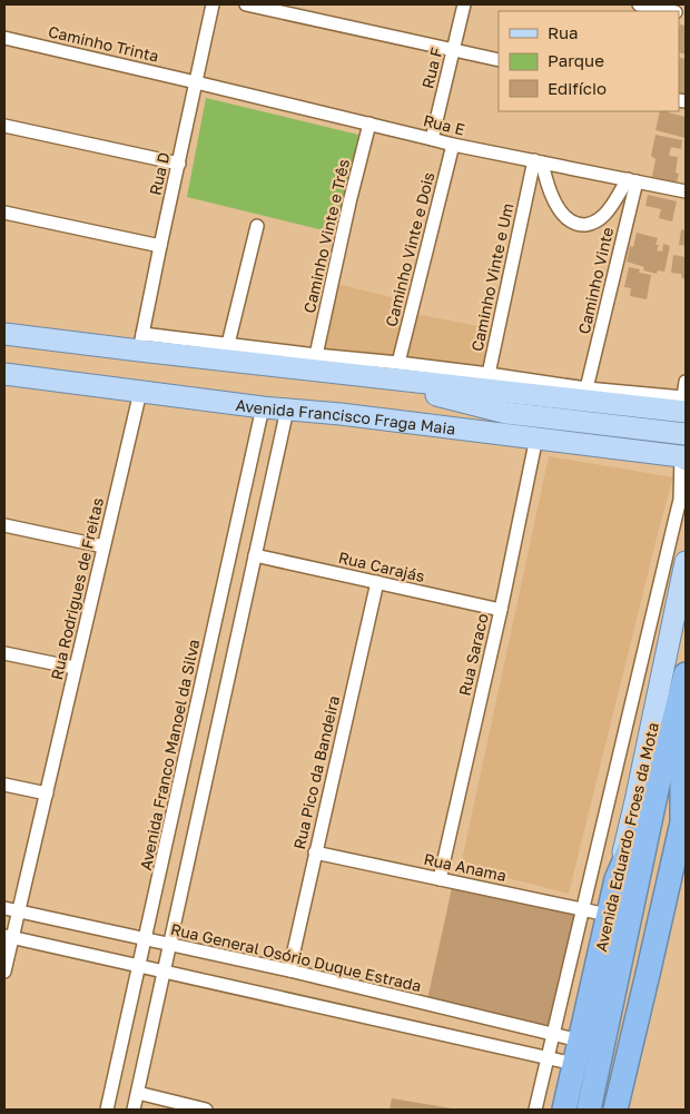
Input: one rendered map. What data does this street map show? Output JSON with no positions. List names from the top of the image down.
{
  "streets": {
    "highway": ["Avenida Eduardo Froes da Mota"],
    "main road": ["Avenida Francisco Fraga Maia"],
    "street": [
      "Caminho Trinta",
      "Rua F",
      "Rua E",
      "Rua D",
      "Caminho Vinte e Três",
      "Caminho Vinte e Dois",
      "Caminho Vinte e Um",
      "Caminho Vinte",
      "Rua Carajás",
      "Rua Rodrigues de Freitas",
      "Rua Saraco",
      "Avenida Franco Manoel da Silva",
      "Rua Pico da Bandeira",
      "Rua Anama",
      "Rua General Osório Duque Estrada"
    ]
  },
  "crossings": [
    ["Caminho Trinta", "Rua E"],
    ["Caminho Trinta", "Rua D"],
    ["Rua F", "Rua E"],
    ["Rua E", "Rua D"],
    ["Rua E", "Caminho Vinte e Três"],
    ["Rua E", "Caminho Vinte e Dois"],
    ["Rua E", "Caminho Vinte e Um"],
    ["Rua E", "Caminho Vinte"],
    ["Caminho Vinte e Um", "Caminho Vinte"],
    ["Avenida Francisco Fraga Maia", "Rua Rodrigues de Freitas"],
    ["Avenida Francisco Fraga Maia", "Rua Saraco"],
    ["Avenida Francisco Fraga Maia", "Avenida Franco Manoel da Silva"],
    ["Rua Carajás", "Rua Saraco"],
    ["Rua Carajás", "Rua Pico da Bandeira"],
    ["Rua Rodrigues de Freitas", "Rua General Osório Duque Estrada"],
    ["Rua Saraco", "Rua Anama"],
    ["Avenida Franco Manoel da Silva", "Rua General Osório Duque Estrada"],
    ["Rua Pico da Bandeira", "Rua Anama"],
    ["Rua Pico da Bandeira", "Rua General Osório Duque Estrada"],
    ["Avenida Eduardo Froes da Mota", "Rua Anama"],
    ["Avenida Eduardo Froes da Mota", "Rua General Osório Duque Estrada"]
  ],
  "legend": ["Rua", "Parque", "Edifício"]
}
